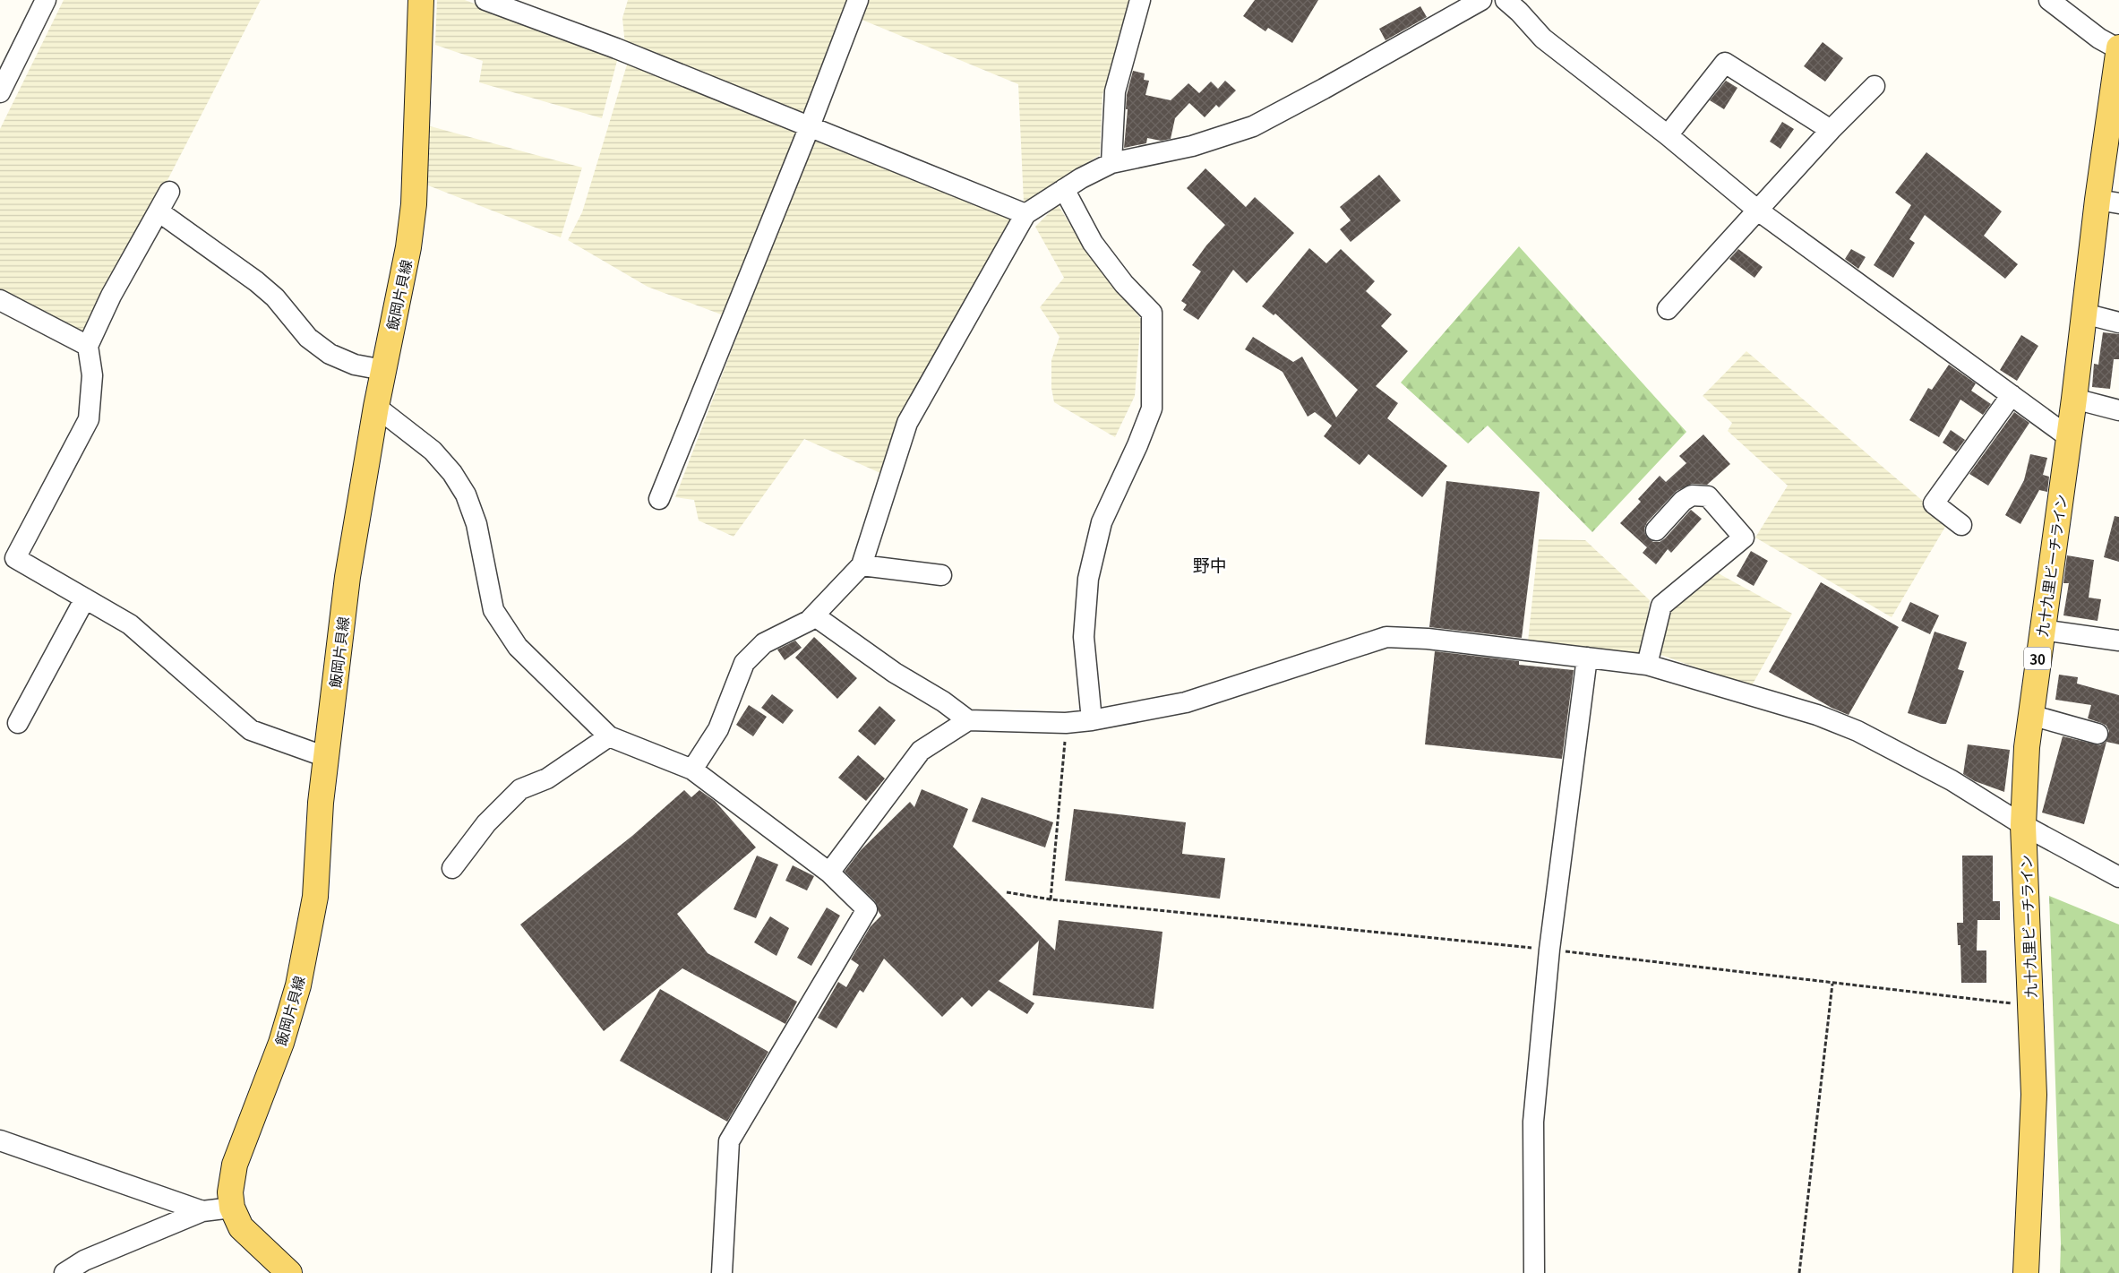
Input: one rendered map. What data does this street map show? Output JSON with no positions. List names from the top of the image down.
{
  "streets": {
    "main road": ["飯岡片貝線", "九十九里ビーチライン", "30"]
  },
  "districts": ["野中"]
}
